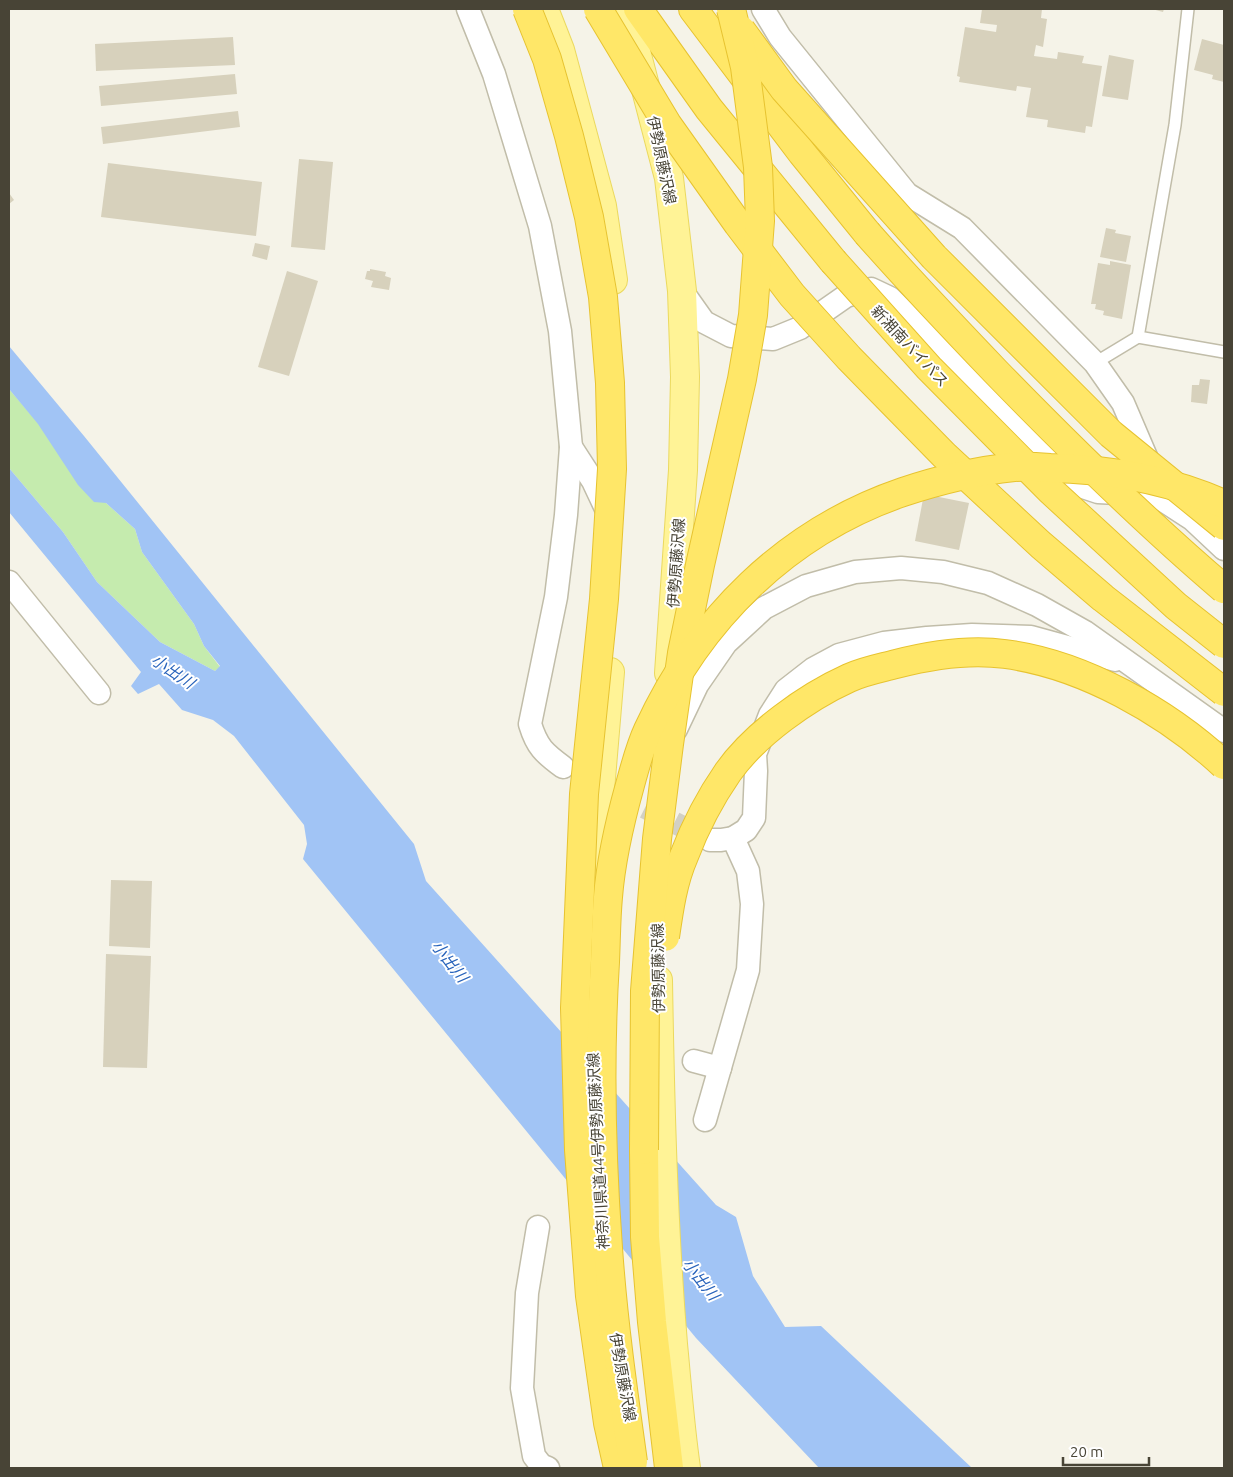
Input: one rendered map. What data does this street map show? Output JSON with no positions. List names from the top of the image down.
{
  "streets": {
    "highway": ["新湘南バイパス"],
    "main road": ["伊勢原藤沢線", "神奈川県道44号伊勢原藤沢線"]
  },
  "crossings": [
    ["伊勢原藤沢線", "神奈川県道44号伊勢原藤沢線"]
  ],
  "water": ["小出川"],
  "scale_bar": "20 m"
}
